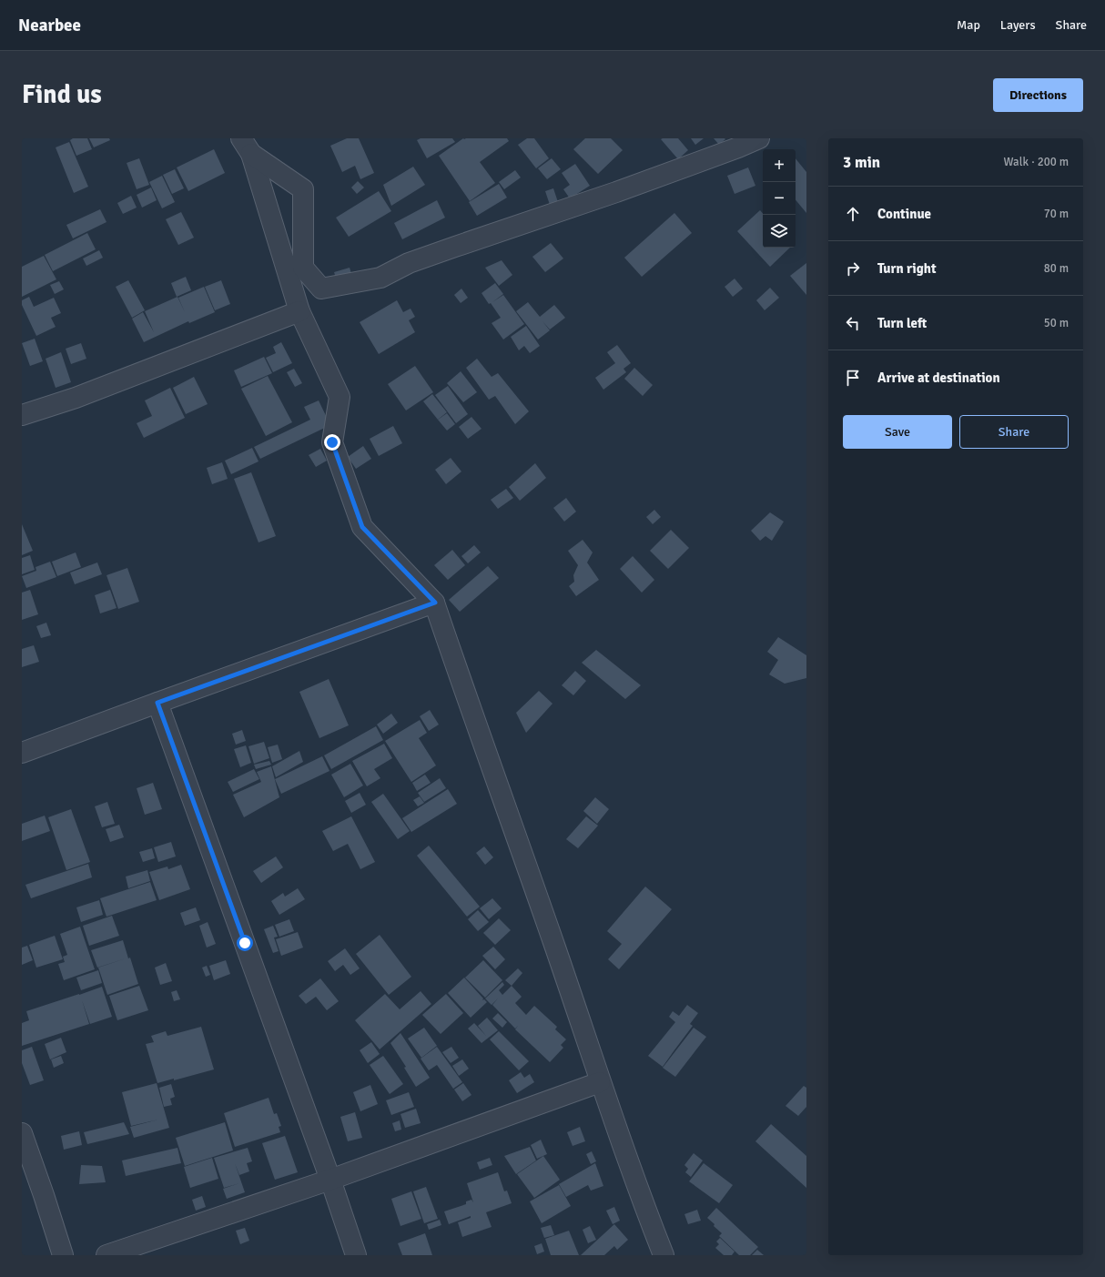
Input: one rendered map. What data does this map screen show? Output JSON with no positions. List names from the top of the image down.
{
  "page": {
    "header": "Nearbee",
    "nav": ["Map", "Layers", "Share"],
    "buttons": [
      "Directions",
      ["Save", "Share"]
    ],
    "title": "Find us",
    "heading": ["3 min", "Walk · 200 m"],
    "map_buttons": ["+", "−"],
    "list": [
      ["Continue", "70 m"],
      ["Turn right", "80 m"],
      ["Turn left", "50 m"],
      "Arrive at destination"
    ]
  }
}
